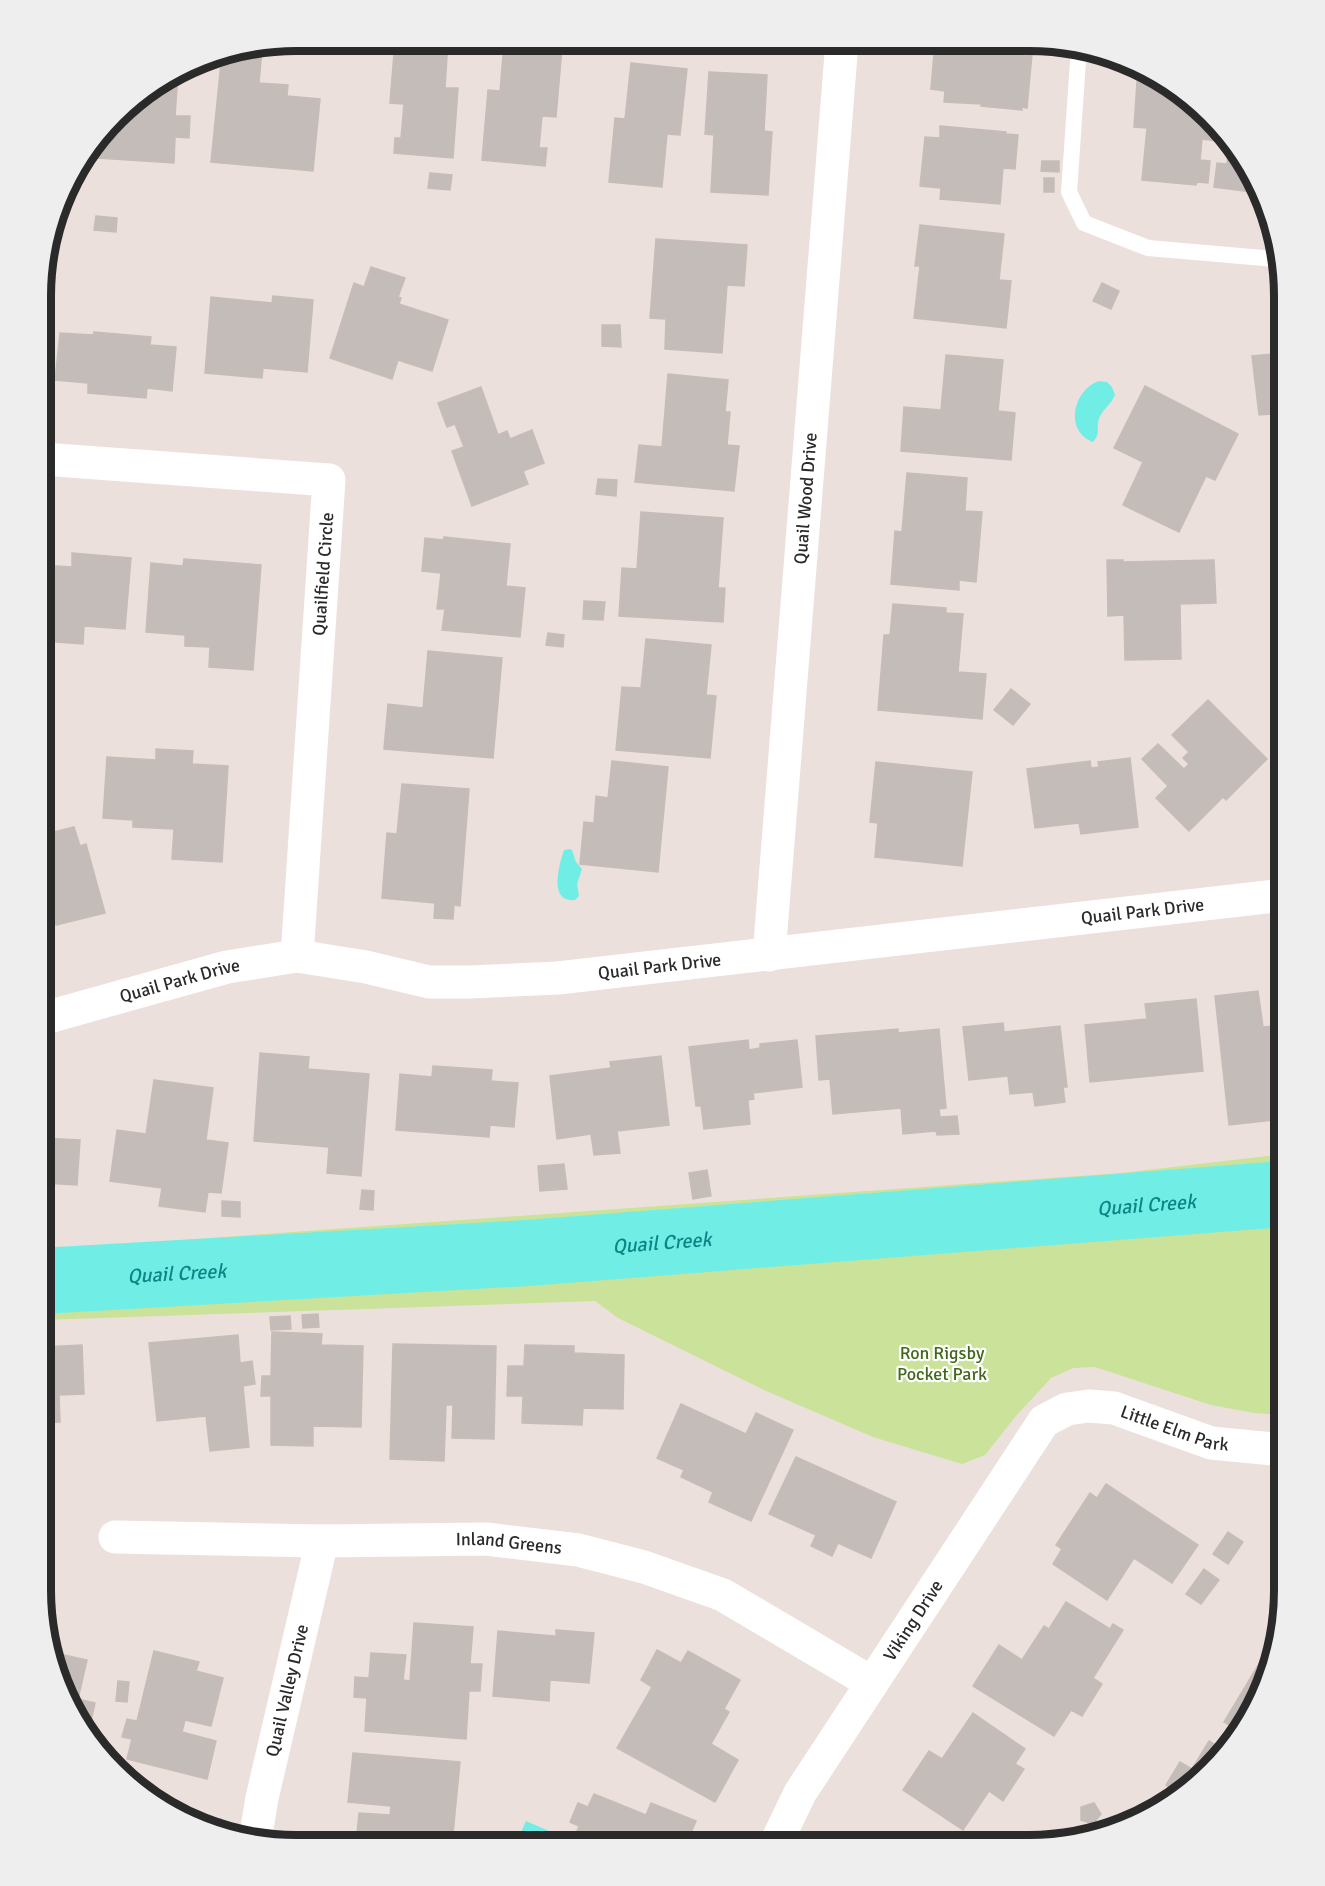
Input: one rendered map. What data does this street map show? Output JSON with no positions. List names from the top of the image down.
{
  "streets": {
    "street": [
      "Quail Wood Drive",
      "Quailfield Circle",
      "Quail Park Drive",
      "Little Elm Park",
      "Inland Greens",
      "Viking Drive",
      "Quail Valley Drive"
    ]
  },
  "crossings": [
    ["Quail Wood Drive", "Quail Park Drive"],
    ["Quailfield Circle", "Quail Park Drive"],
    ["Little Elm Park", "Viking Drive"],
    ["Inland Greens", "Viking Drive"],
    ["Inland Greens", "Quail Valley Drive"]
  ],
  "water": ["Quail Creek"],
  "parks": ["Ron Rigsby Pocket Park"]
}
